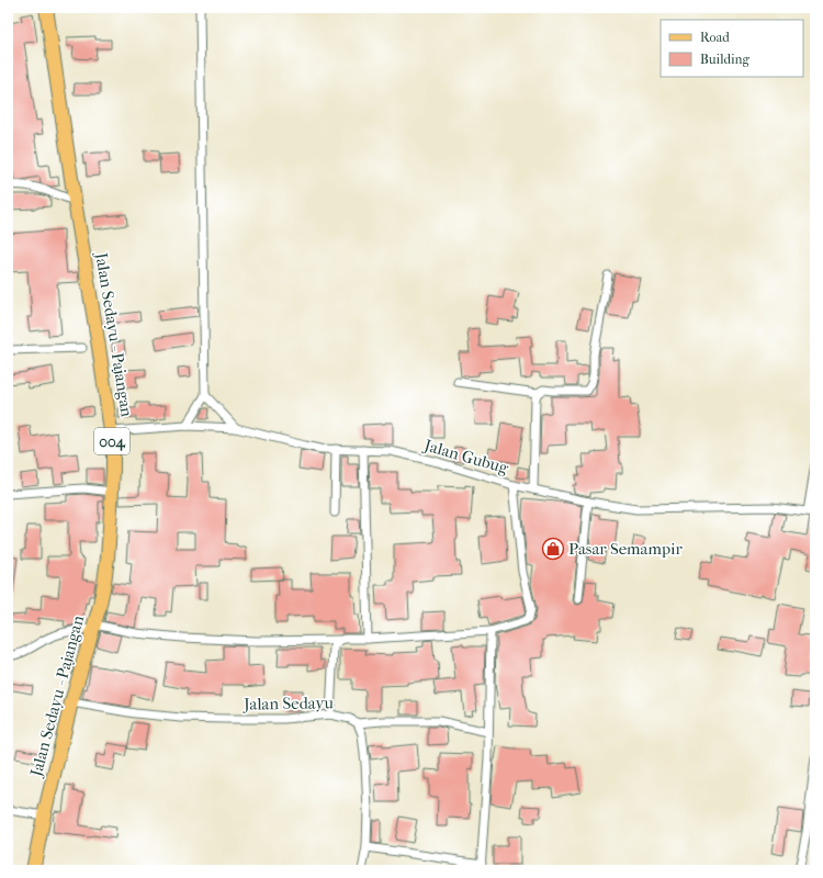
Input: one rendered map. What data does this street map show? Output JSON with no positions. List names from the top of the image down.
{
  "streets": {
    "main road": ["Jalan Sedayu - Pajangan", "004"],
    "street": ["Jalan Gubug", "Jalan Sedayu"]
  },
  "crossings": [
    ["Jalan Sedayu - Pajangan", "Jalan Gubug"],
    ["Jalan Sedayu - Pajangan", "Jalan Sedayu"]
  ],
  "places": {
    "shop": ["Pasar Semampir"]
  },
  "legend": ["Road", "Building"]
}
